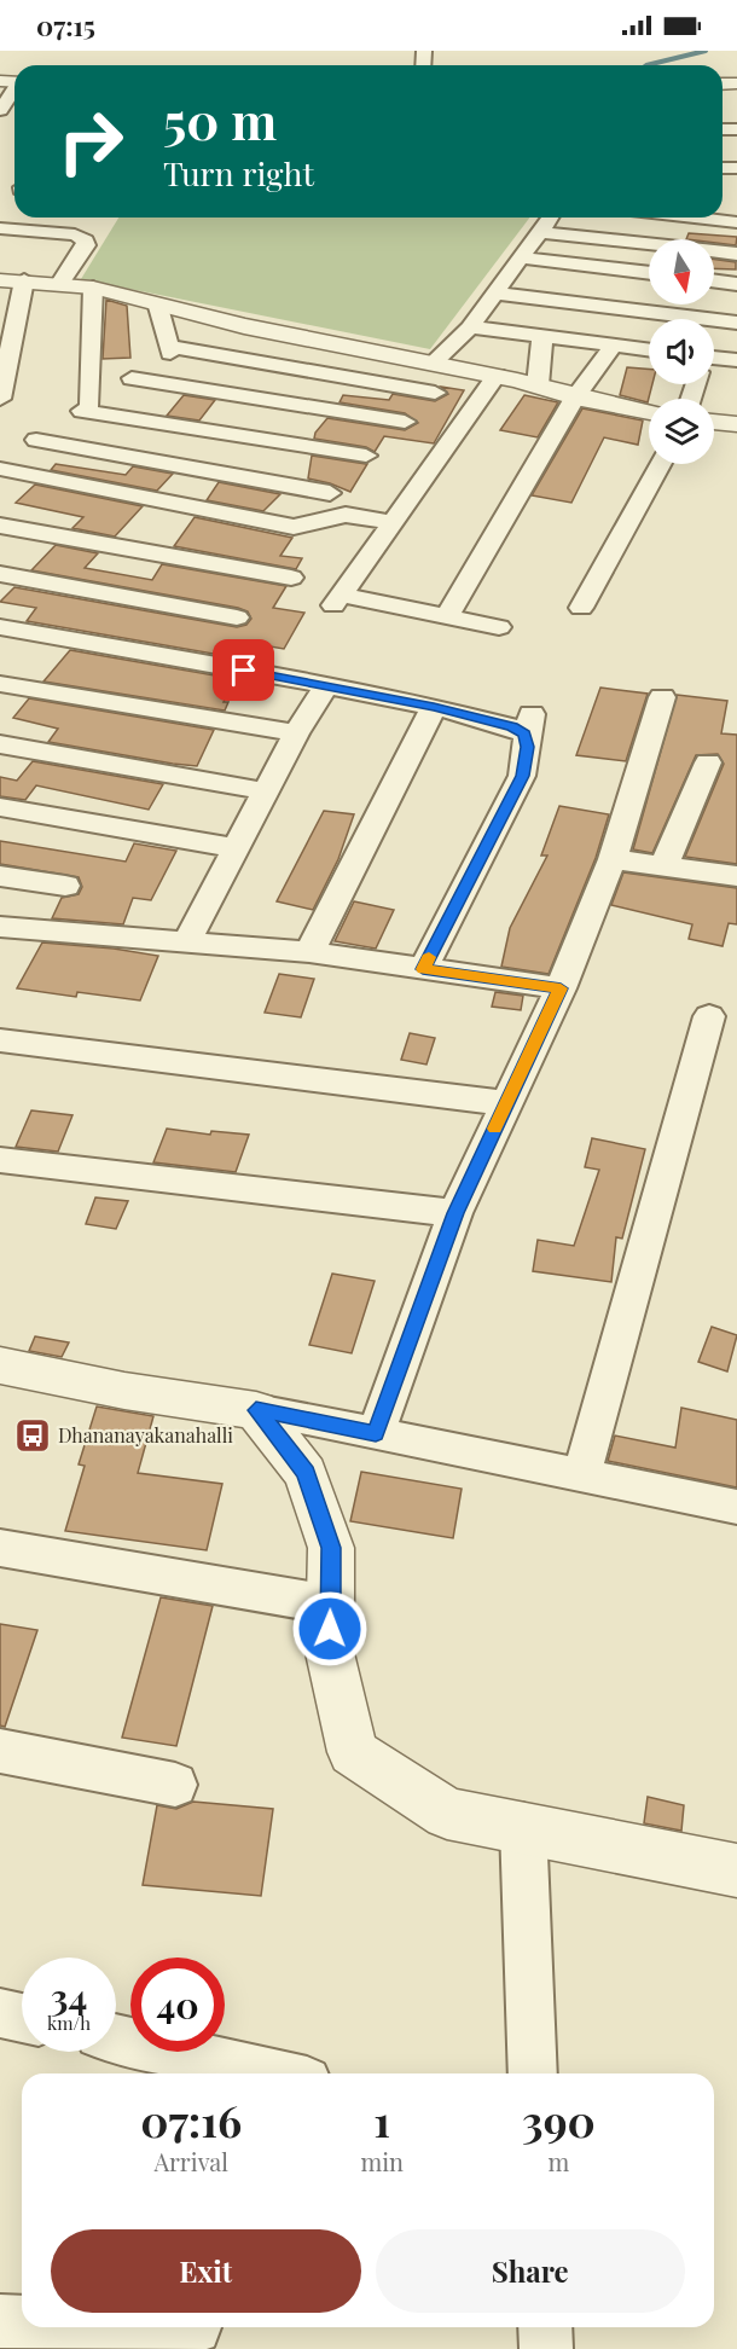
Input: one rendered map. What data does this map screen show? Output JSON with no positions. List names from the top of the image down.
{
  "places": {
    "bus stop": ["Dhananayakanahalli"]
  },
  "north": "bottom",
  "page": {
    "status": "07:15",
    "turn": ["50 m", "Turn right"],
    "speed": "34 km/h",
    "limit": "40",
    "eta": [
      "07:16",
      "Arrival",
      "1",
      "min",
      "390",
      "m"
    ],
    "buttons": ["Exit", "Share"]
  }
}
